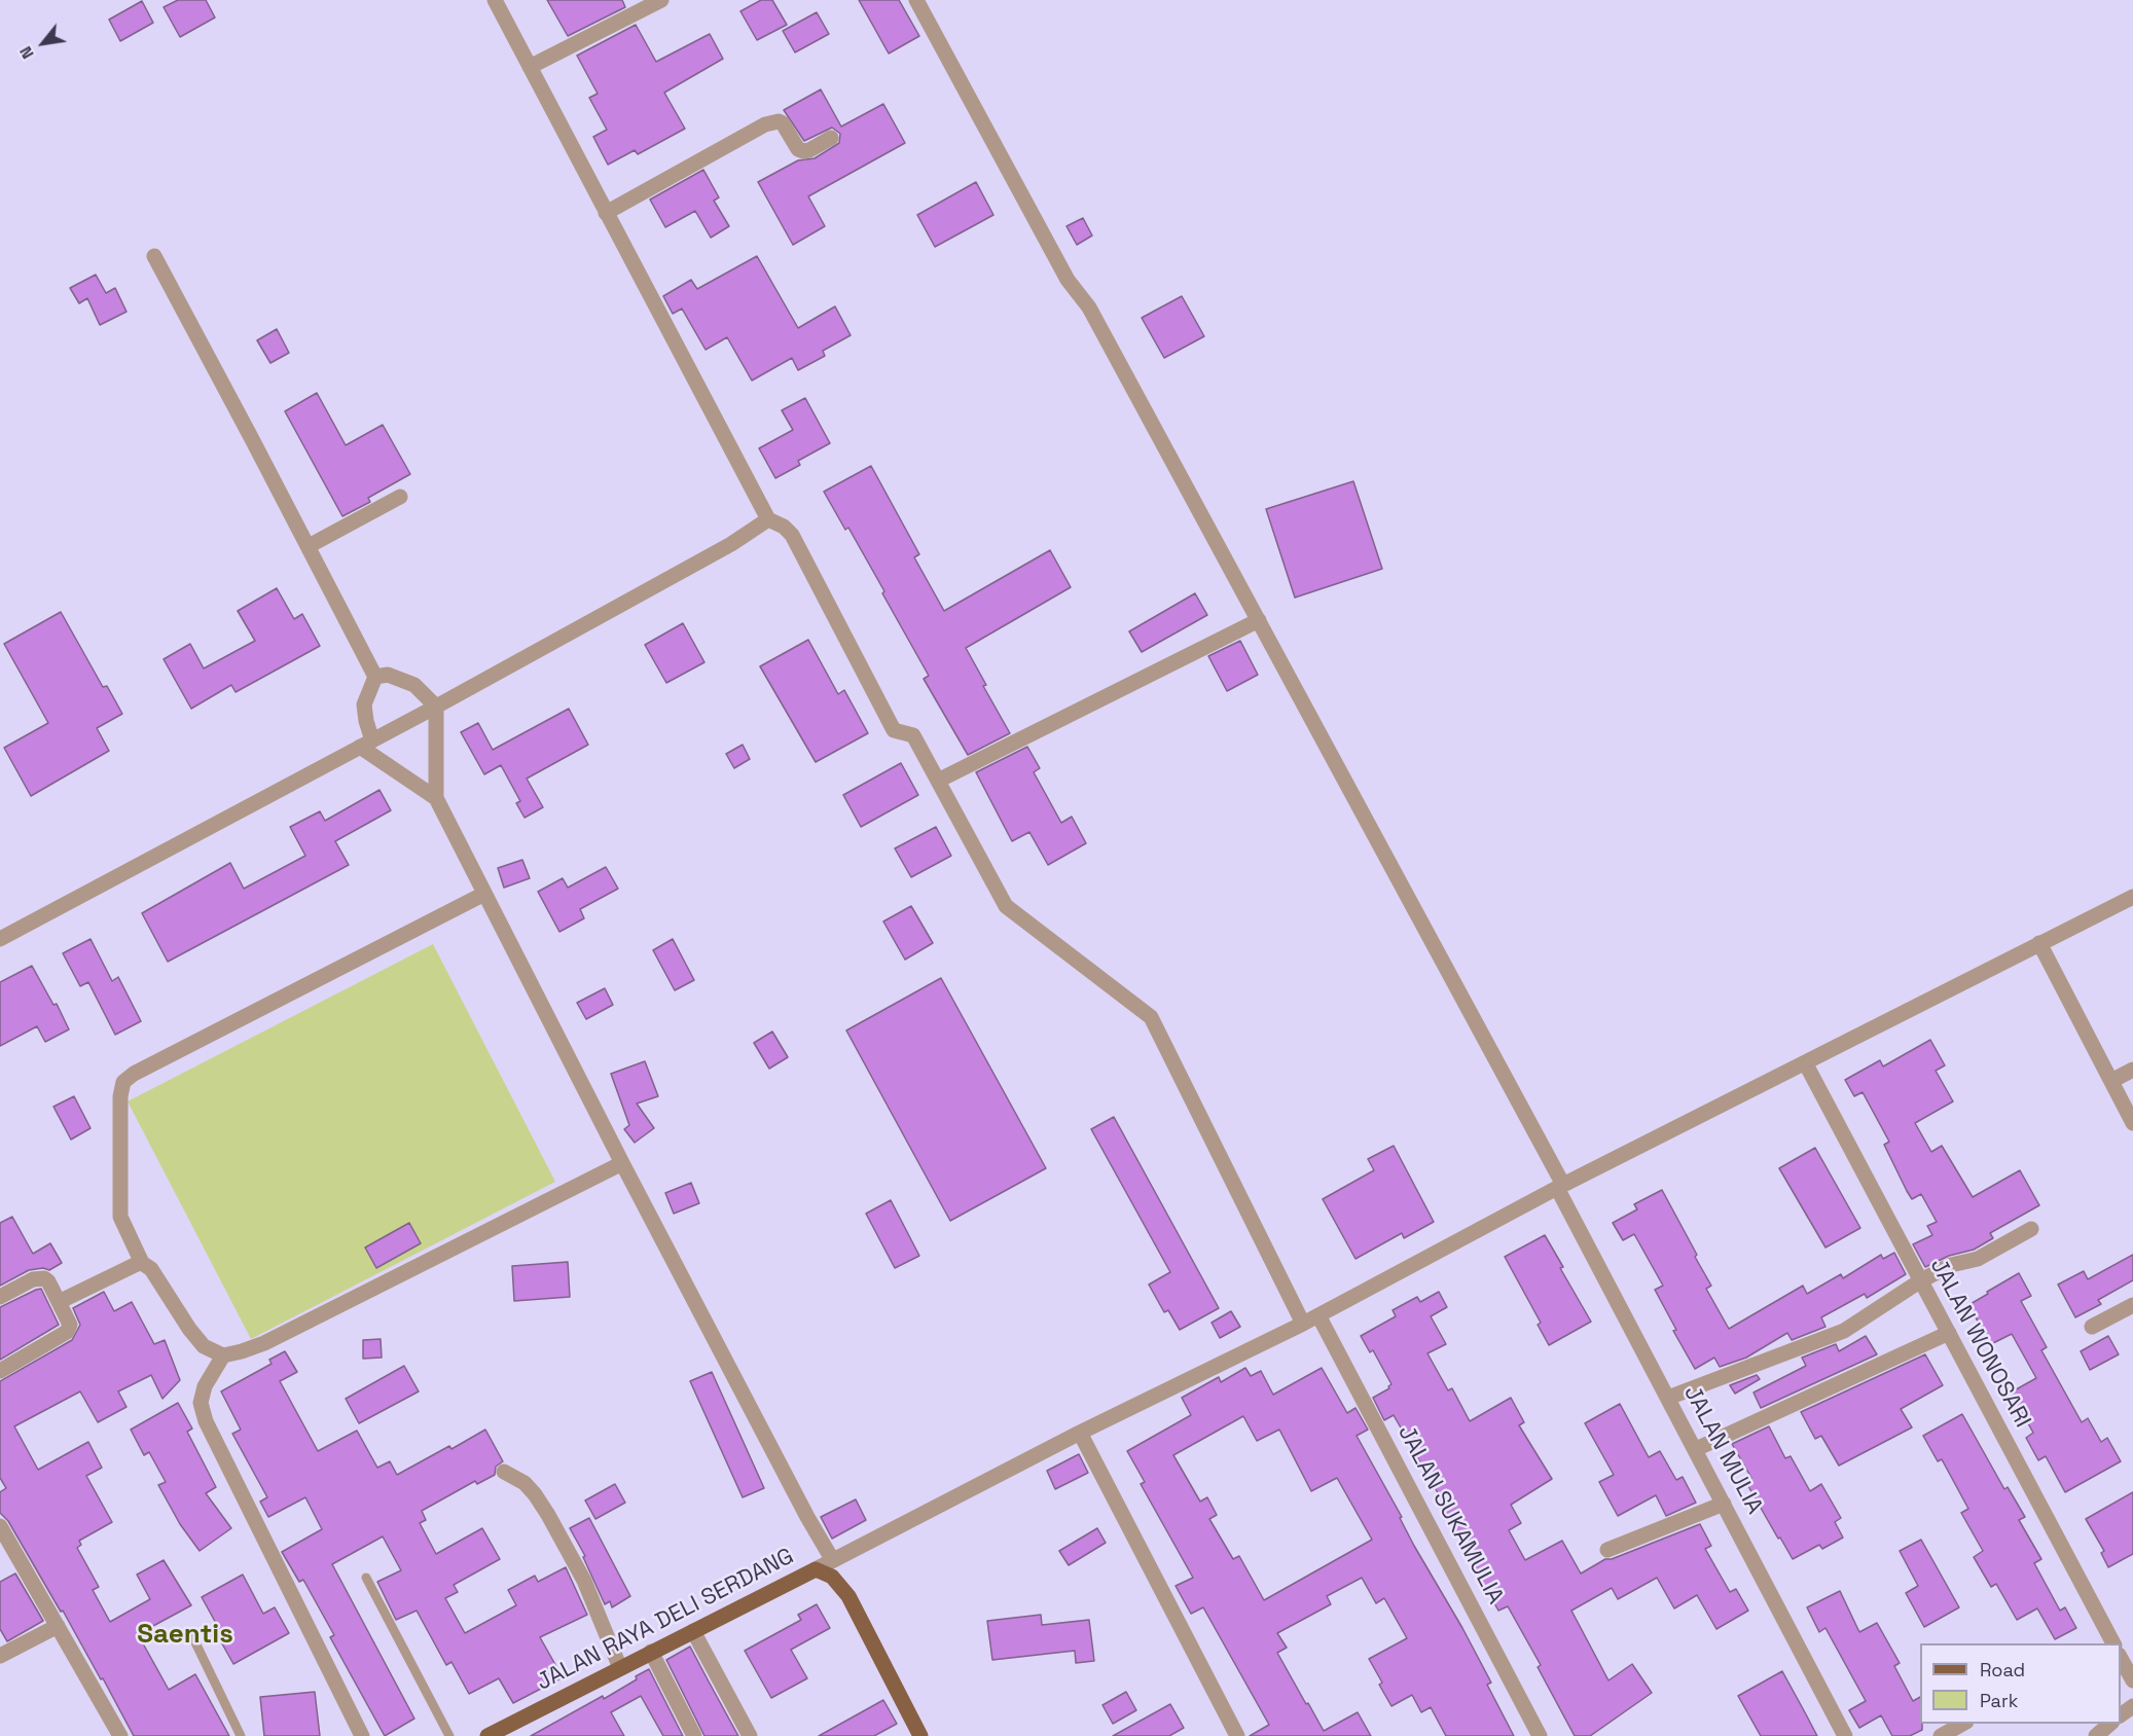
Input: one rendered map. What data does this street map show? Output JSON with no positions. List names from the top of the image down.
{
  "streets": {
    "main road": ["JALAN RAYA DELI SERDANG"],
    "street": ["JALAN WONOSARI", "JALAN MULIA", "JALAN SUKAMULIA"]
  },
  "districts": ["Saentis"],
  "legend": ["Road", "Park"],
  "north": "bottom left"
}
